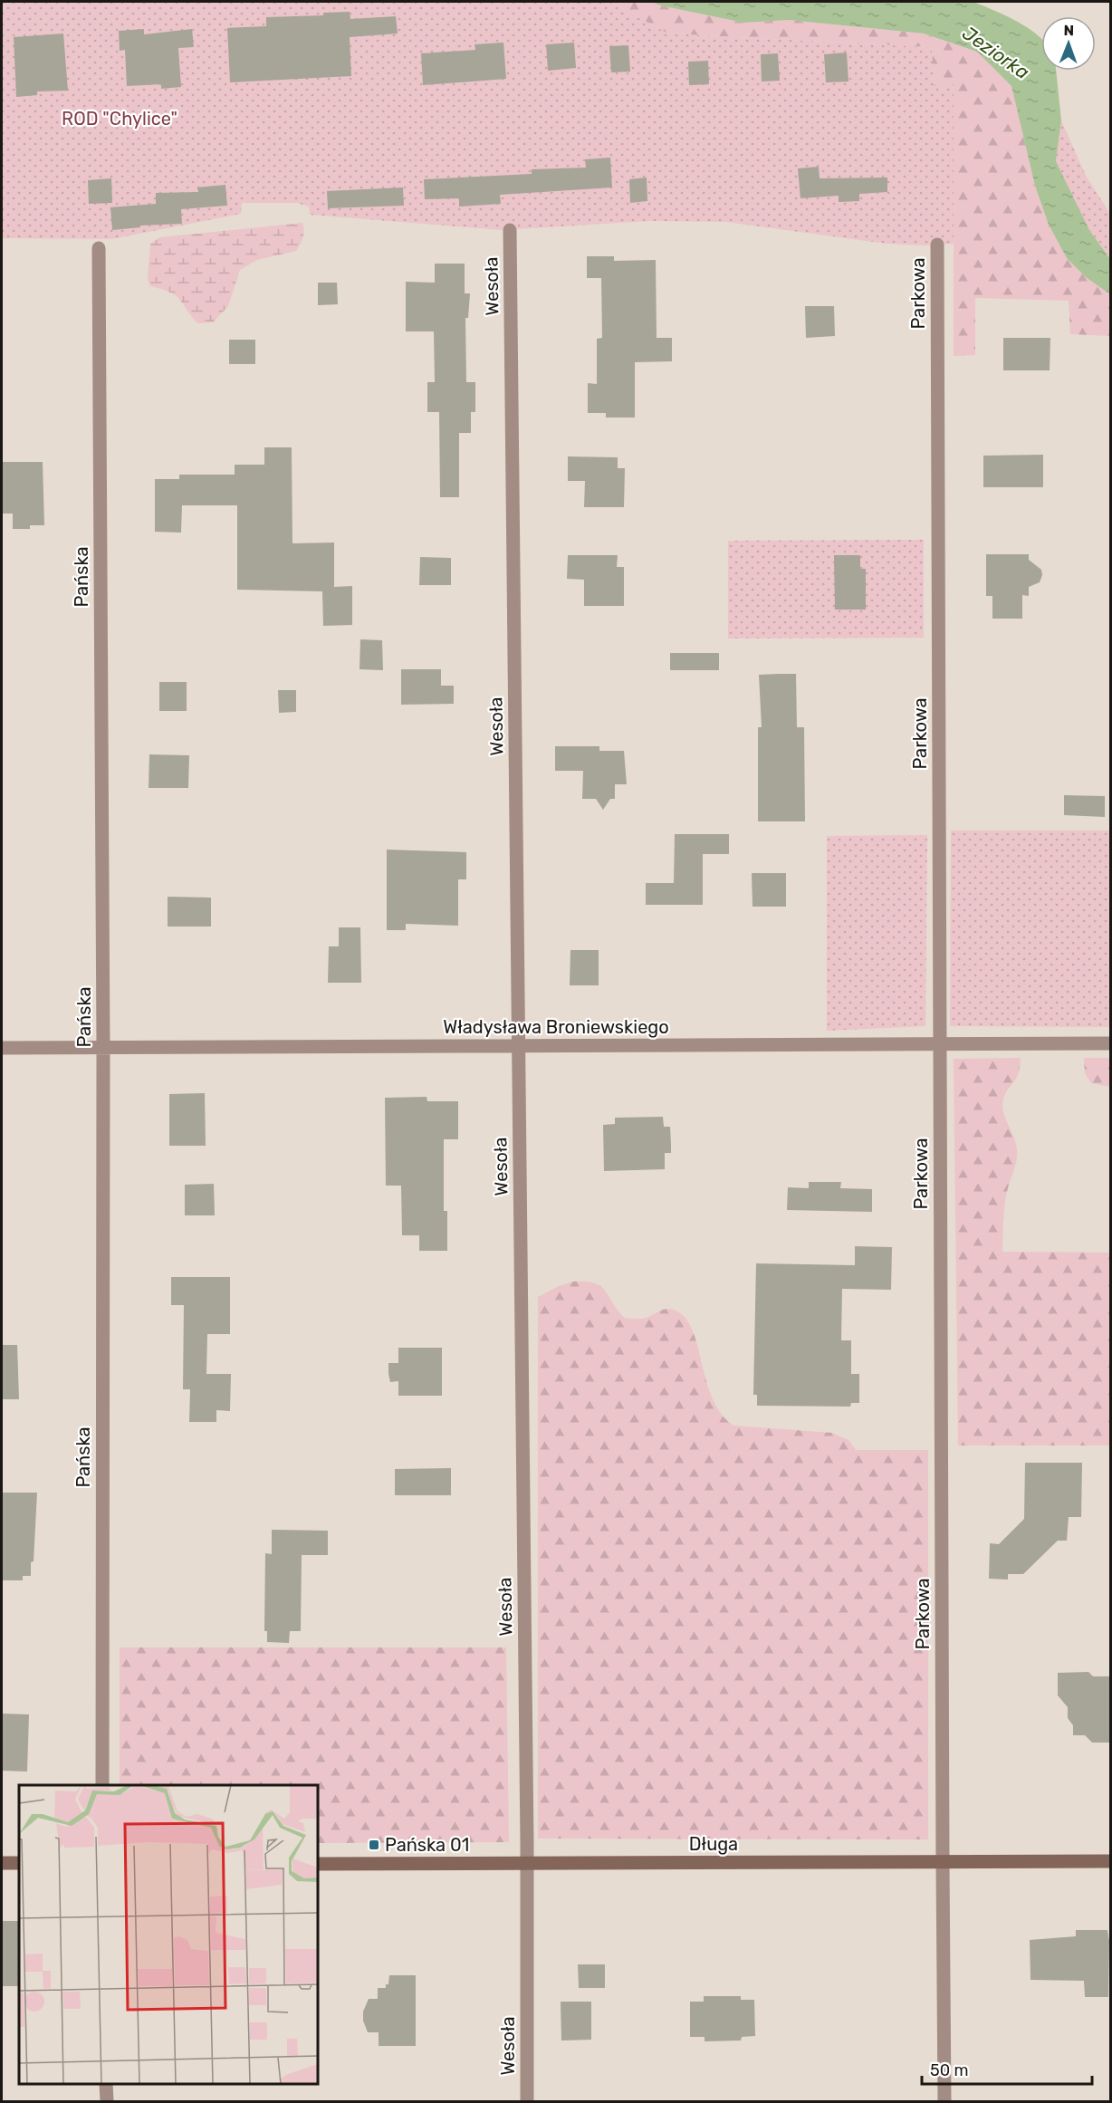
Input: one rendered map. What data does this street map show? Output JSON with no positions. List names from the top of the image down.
{
  "streets": {
    "street": [
      "Wesoła",
      "Parkowa",
      "Pańska",
      "Władysława Broniewskiego",
      "Długa"
    ]
  },
  "crossings": [
    ["Wesoła", "Władysława Broniewskiego"],
    ["Wesoła", "Długa"],
    ["Parkowa", "Władysława Broniewskiego"],
    ["Parkowa", "Długa"],
    ["Pańska", "Władysława Broniewskiego"]
  ],
  "water": ["Jeziorka"],
  "parks": ["ROD \"Chylice\""],
  "places": {
    "transit": ["Pańska 01"]
  },
  "scale_bar": "50 m",
  "north": "top"
}
